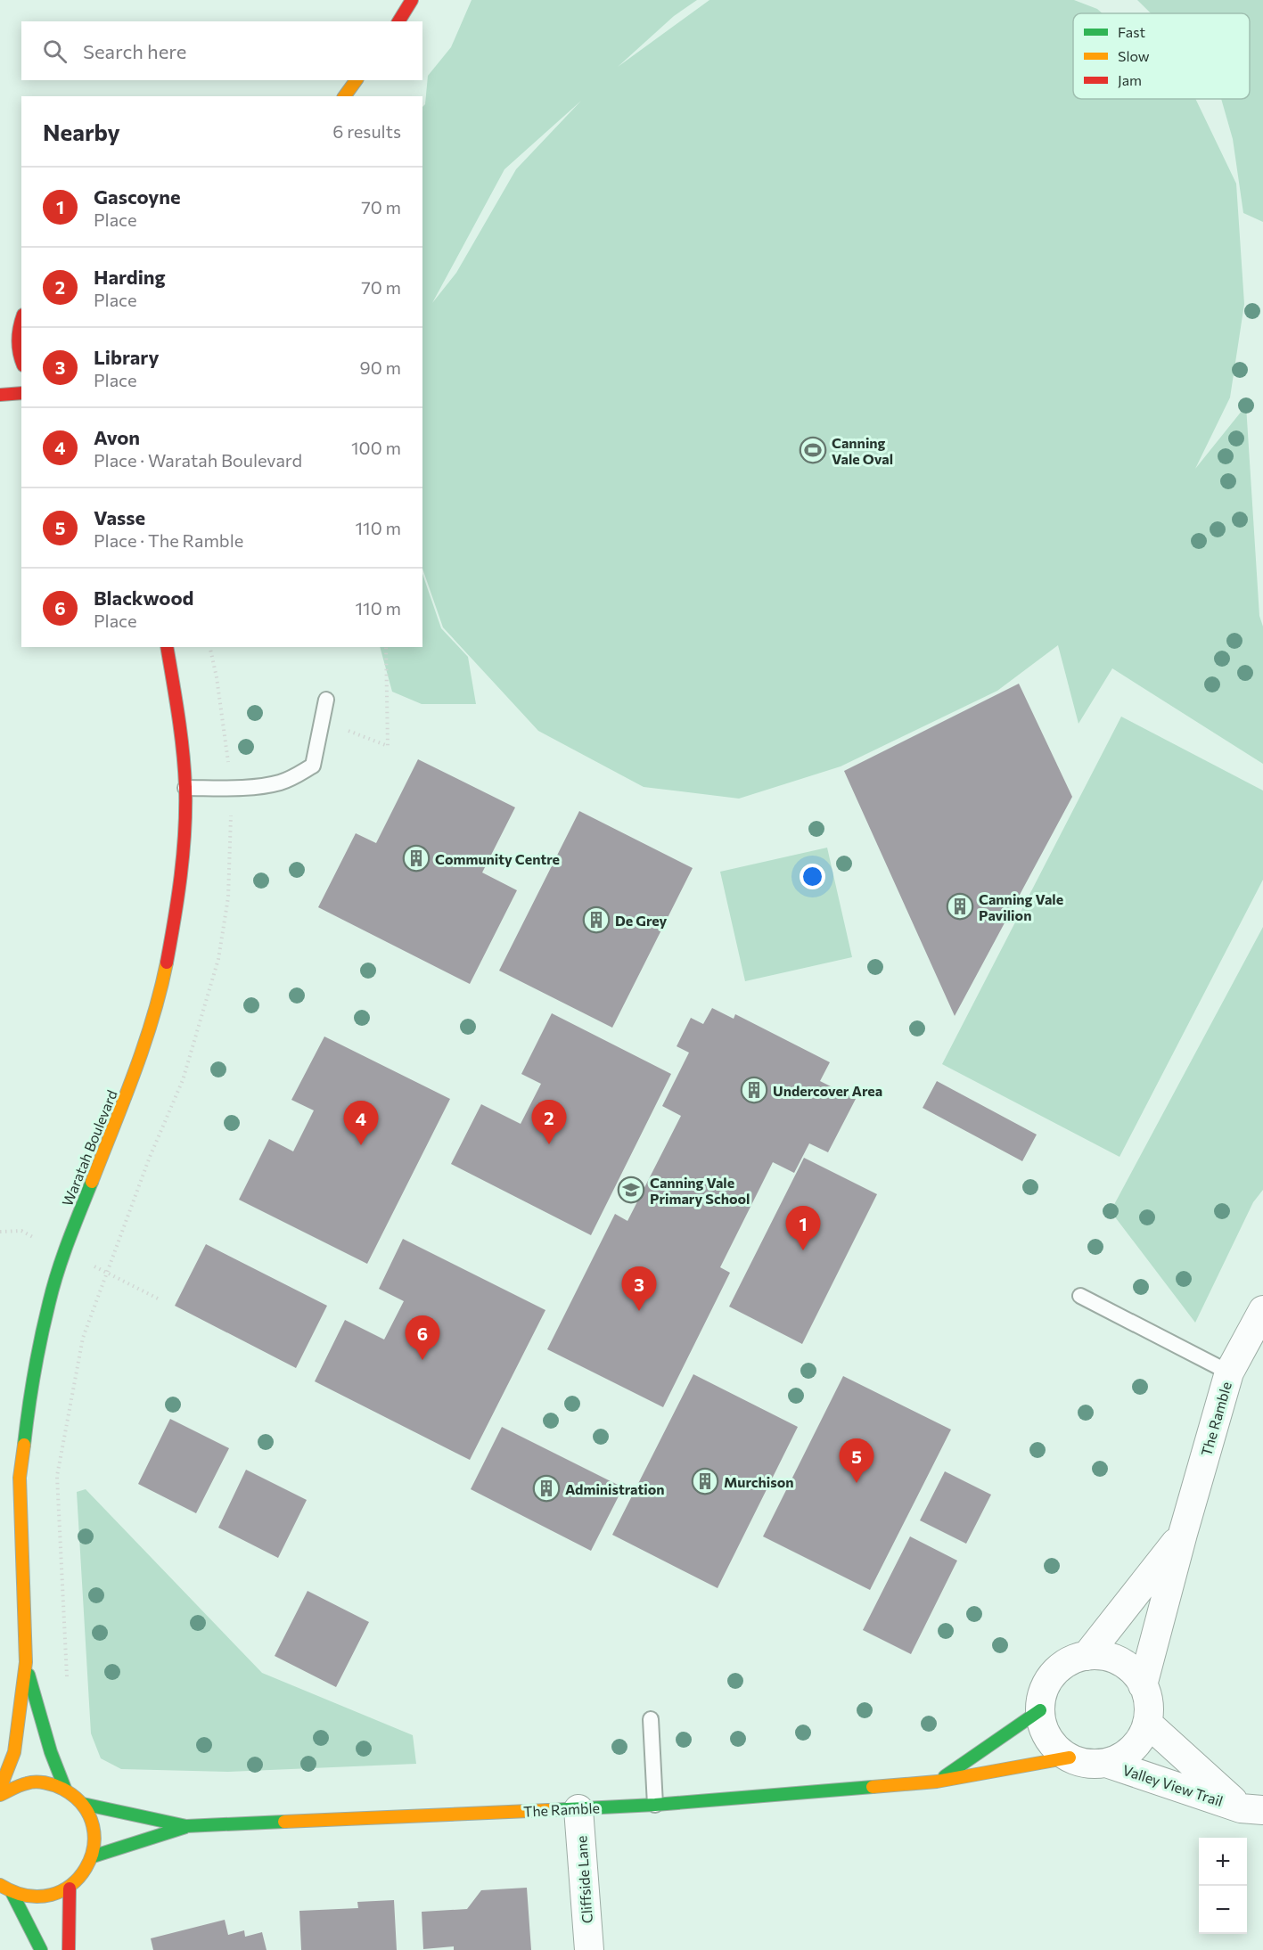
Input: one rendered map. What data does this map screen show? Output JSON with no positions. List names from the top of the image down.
{
  "streets": {
    "street": [
      "Waratah Boulevard",
      "The Ramble",
      "Valley View Trail",
      "Cliffside Lane"
    ]
  },
  "crossings": [
    ["Waratah Boulevard", "The Ramble"],
    ["The Ramble", "Valley View Trail"],
    ["The Ramble", "Cliffside Lane"]
  ],
  "places": {
    "sports": ["Canning Vale Oval"],
    "building": [
      "Community Centre",
      "Canning Vale Pavilion",
      "De Grey",
      "Undercover Area",
      "Murchison",
      "Administration"
    ],
    "school or university": ["Canning Vale Primary School"]
  },
  "legend": ["Fast", "Slow", "Jam"],
  "page": {
    "search": "Search here",
    "heading": ["Nearby", "6 results"],
    "list": [
      {
        "mark": "1",
        "name": "Gascoyne",
        "note": "Place",
        "value": "70 m"
      },
      {
        "mark": "2",
        "name": "Harding",
        "note": "Place",
        "value": "70 m"
      },
      {
        "mark": "3",
        "name": "Library",
        "note": "Place",
        "value": "90 m"
      },
      {
        "mark": "4",
        "name": "Avon",
        "note": "Place · Waratah Boulevard",
        "value": "100 m"
      },
      {
        "mark": "5",
        "name": "Vasse",
        "note": "Place · The Ramble",
        "value": "110 m"
      },
      {
        "mark": "6",
        "name": "Blackwood",
        "note": "Place",
        "value": "110 m"
      }
    ],
    "pins": [
      "2",
      "4",
      "1",
      "3",
      "6",
      "5"
    ],
    "map_buttons": ["+", "−"]
  }
}
